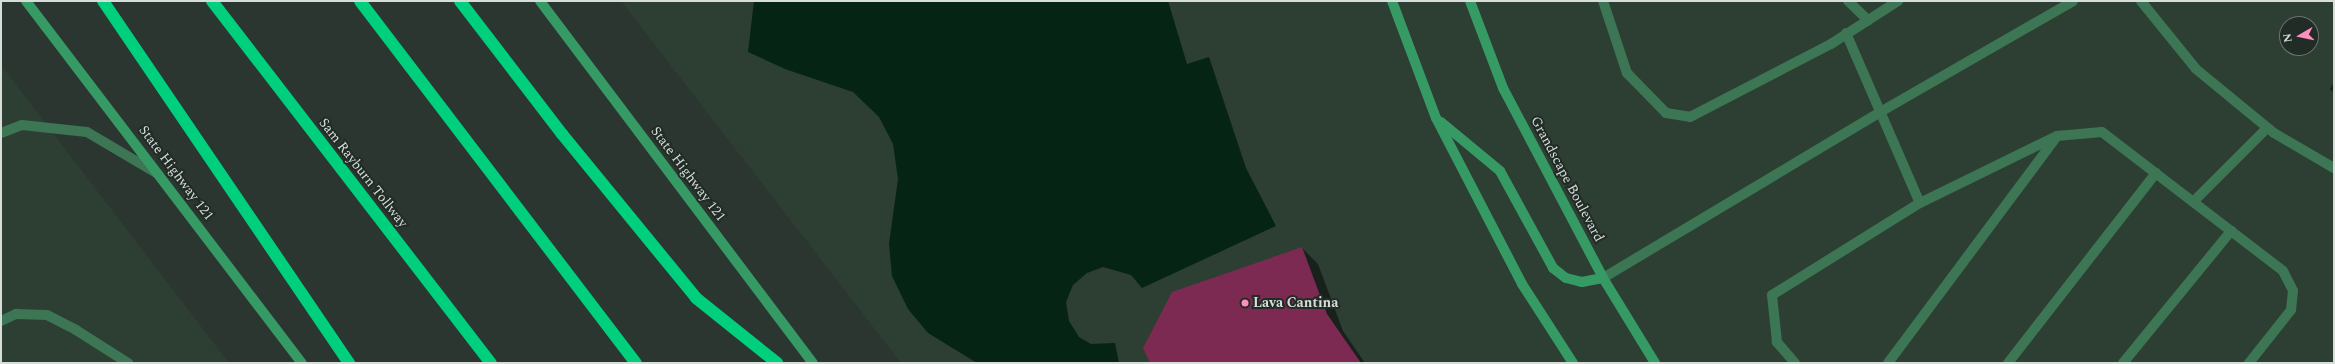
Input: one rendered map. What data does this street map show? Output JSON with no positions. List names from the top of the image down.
{
  "streets": {
    "highway": ["Sam Rayburn Tollway"],
    "street": ["State Highway 121", "Grandscape Boulevard"]
  },
  "places": ["Lava Cantina"],
  "north": "left"
}
